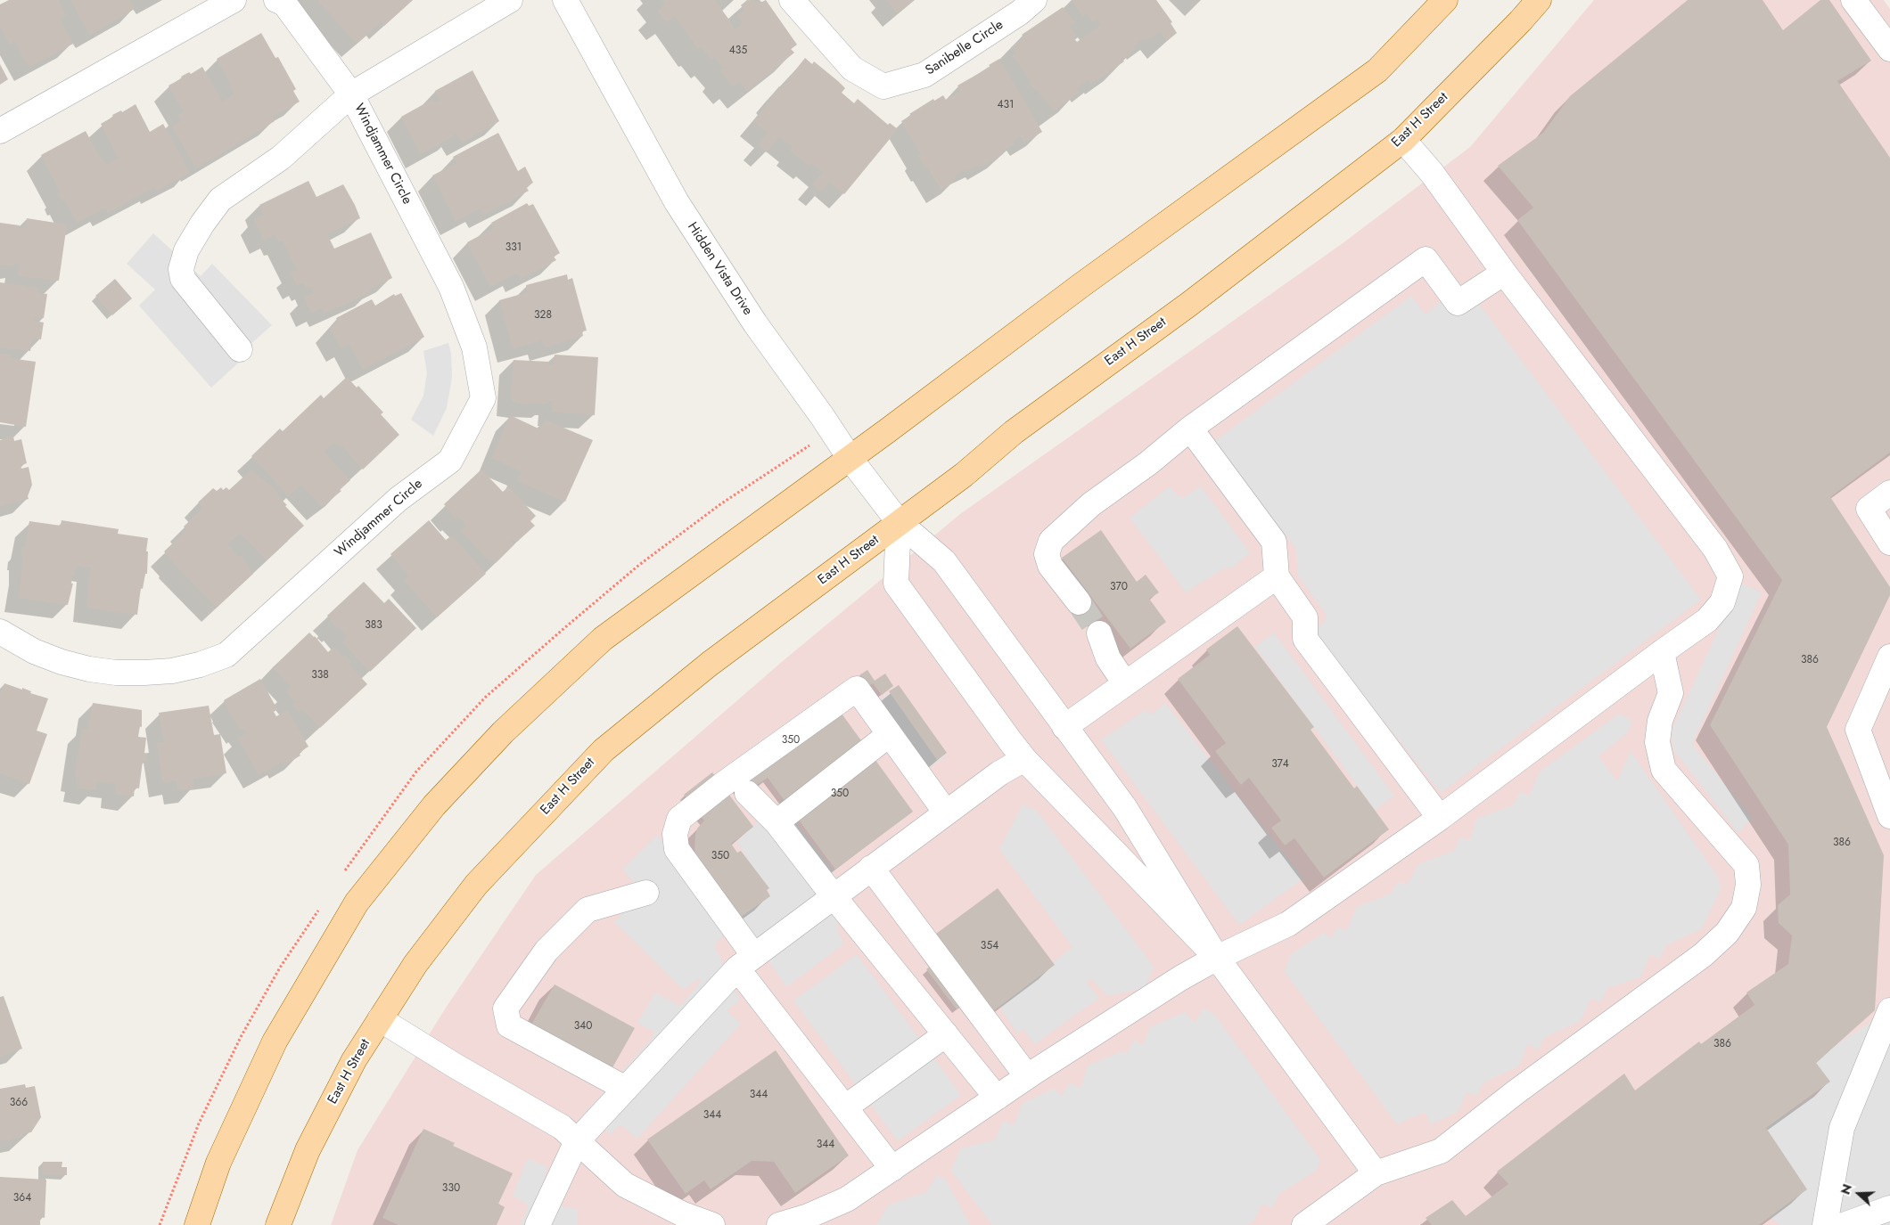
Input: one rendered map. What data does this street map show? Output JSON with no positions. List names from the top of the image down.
{
  "streets": {
    "main road": ["East H Street"],
    "street": ["Sanibelle Circle", "Windjammer Circle", "Hidden Vista Drive"]
  },
  "crossings": [
    ["East H Street", "Hidden Vista Drive"]
  ],
  "house_numbers": [
    "435",
    "431",
    "331",
    "328",
    "370",
    "383",
    "386",
    "338",
    "350",
    "374",
    "350",
    "386",
    "350",
    "354",
    "340",
    "386",
    "344",
    "366",
    "344",
    "344",
    "330",
    "364"
  ],
  "north": "left"
}
